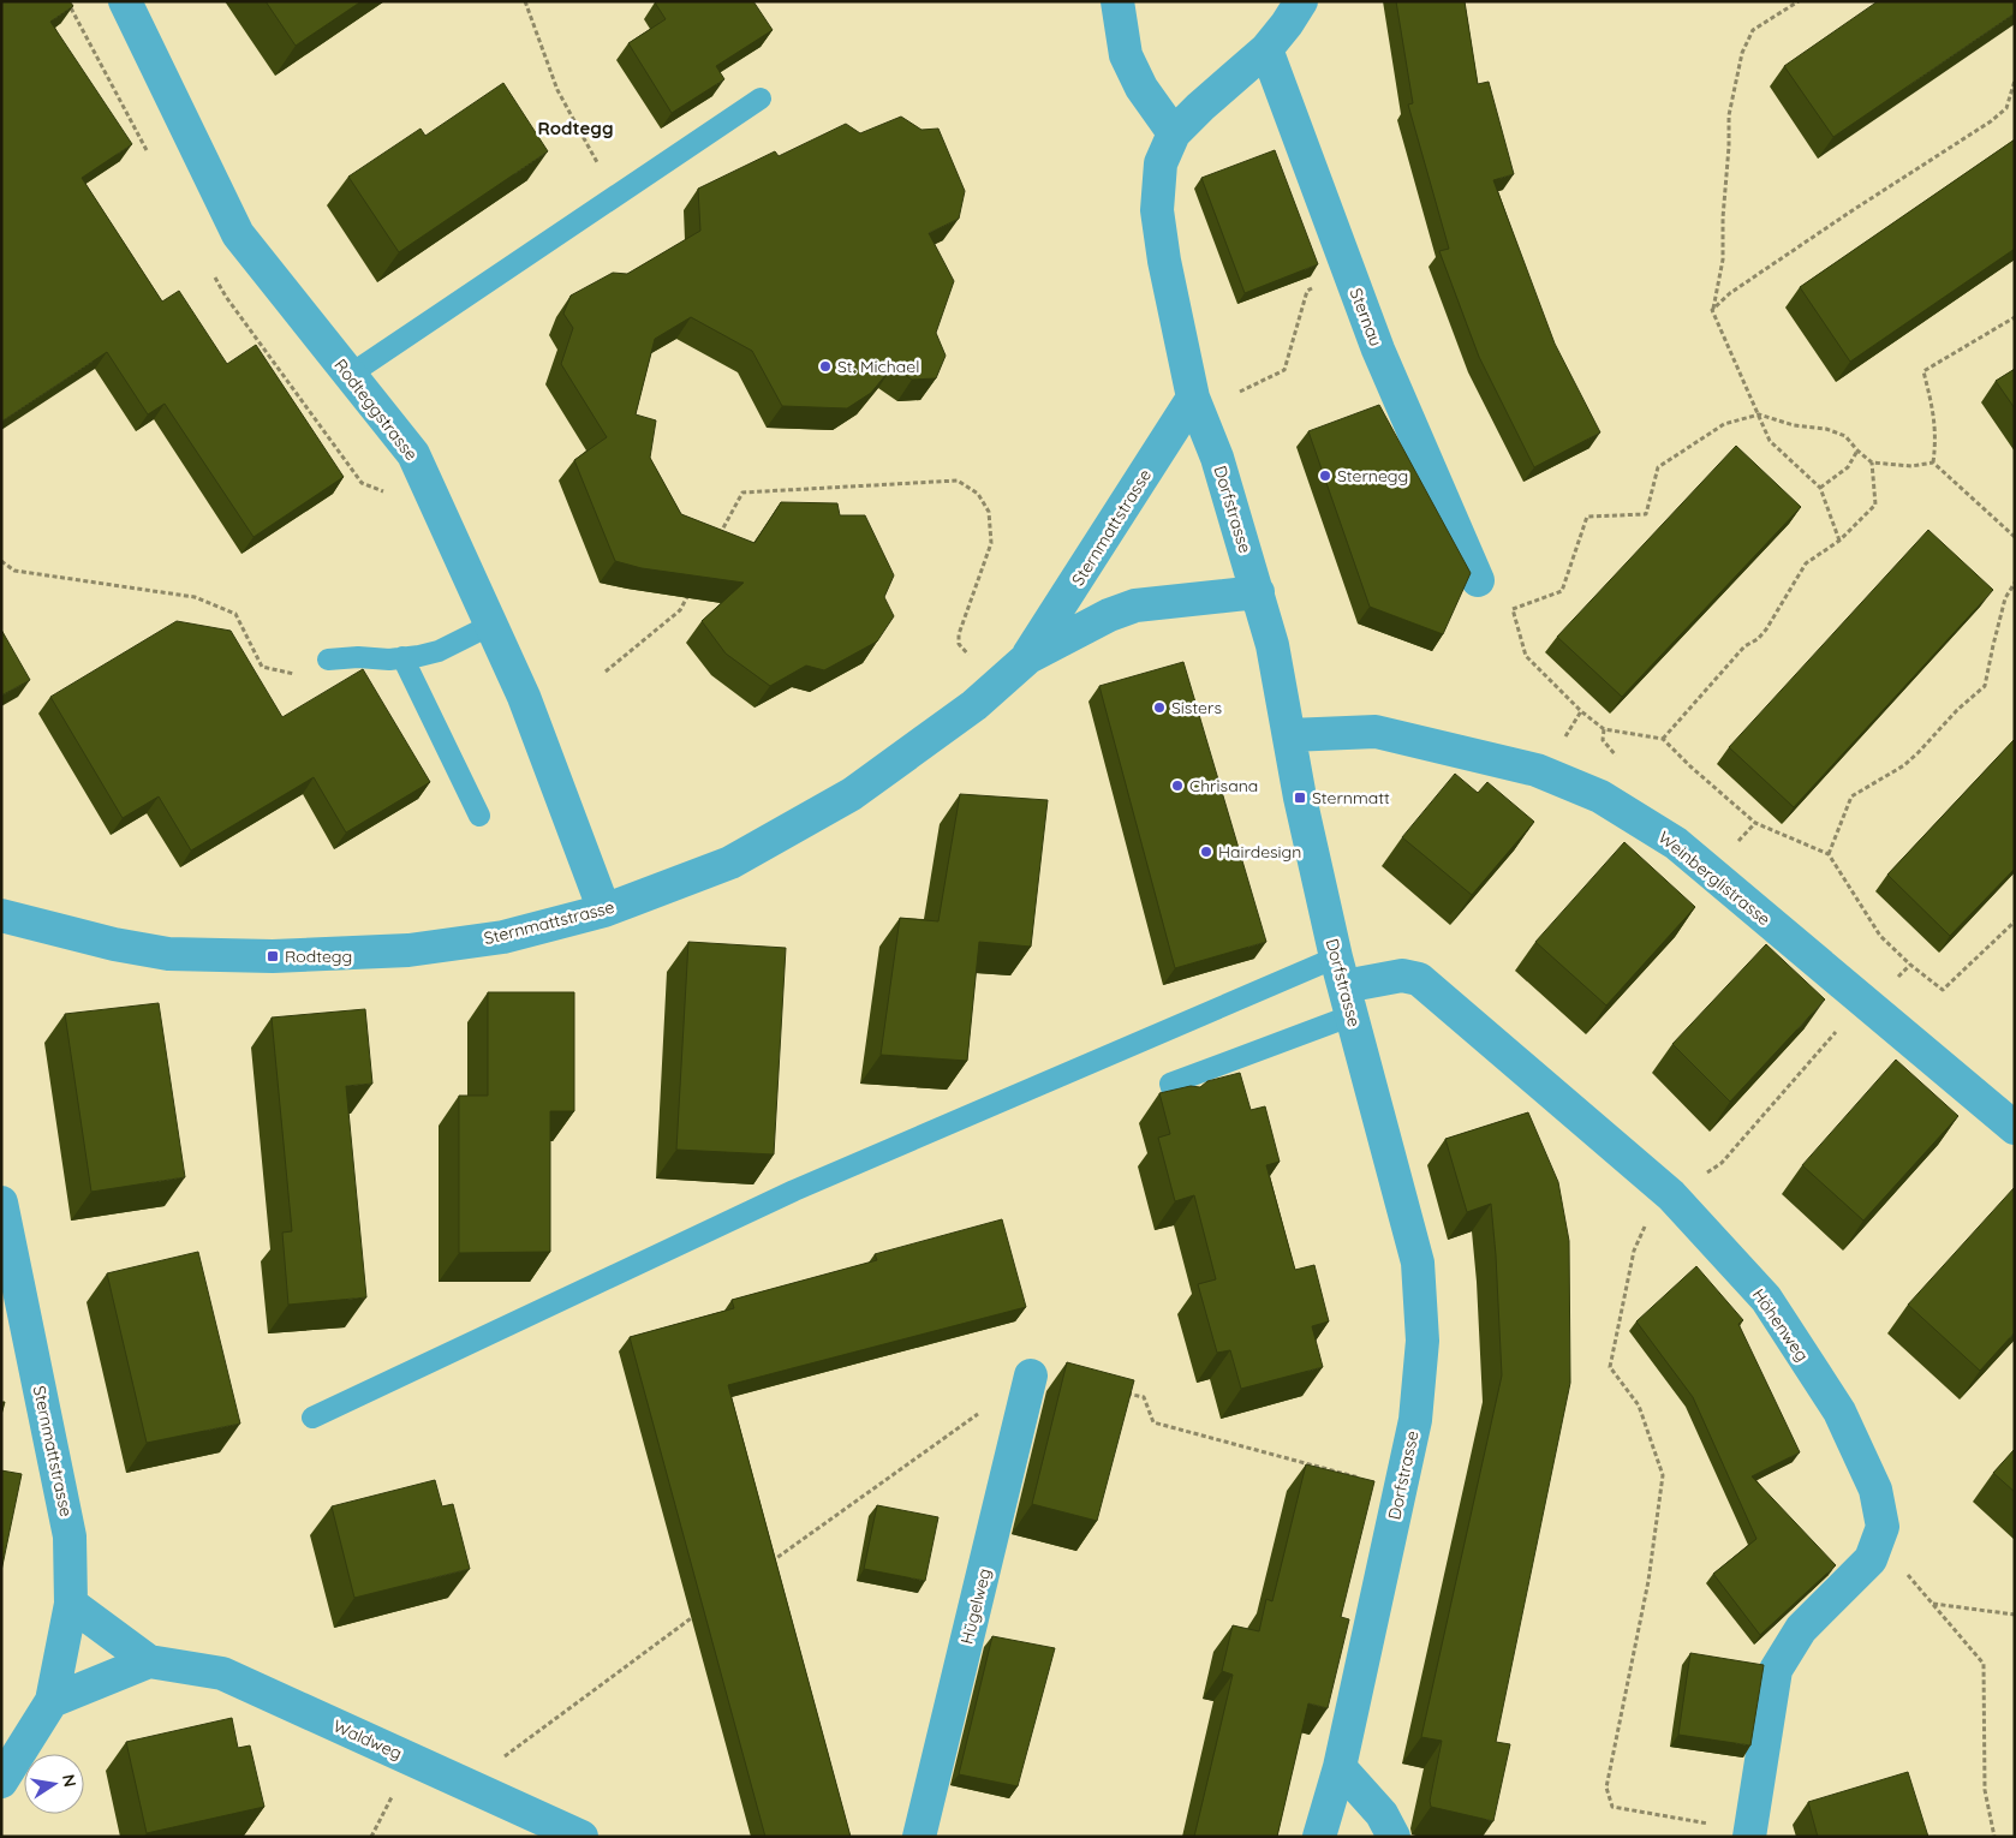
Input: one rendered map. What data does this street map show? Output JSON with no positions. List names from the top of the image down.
{
  "streets": {
    "street": [
      "Sternau",
      "Rodteggstrasse",
      "Dorfstrasse",
      "Sternmattstrasse",
      "Weinberglistrasse",
      "Höhenweg",
      "Hügelweg",
      "Waldweg"
    ]
  },
  "crossings": [
    ["Rodteggstrasse", "Sternmattstrasse"],
    ["Dorfstrasse", "Sternmattstrasse"],
    ["Dorfstrasse", "Weinberglistrasse"],
    ["Dorfstrasse", "Höhenweg"],
    ["Sternmattstrasse", "Waldweg"]
  ],
  "districts": ["Rodtegg"],
  "places": {
    "other": [
      "St. Michael",
      "Sternegg",
      "Sisters",
      "Chrisana",
      "Hairdesign"
    ],
    "transit": ["Sternmatt", "Rodtegg"]
  },
  "north": "right"
}
